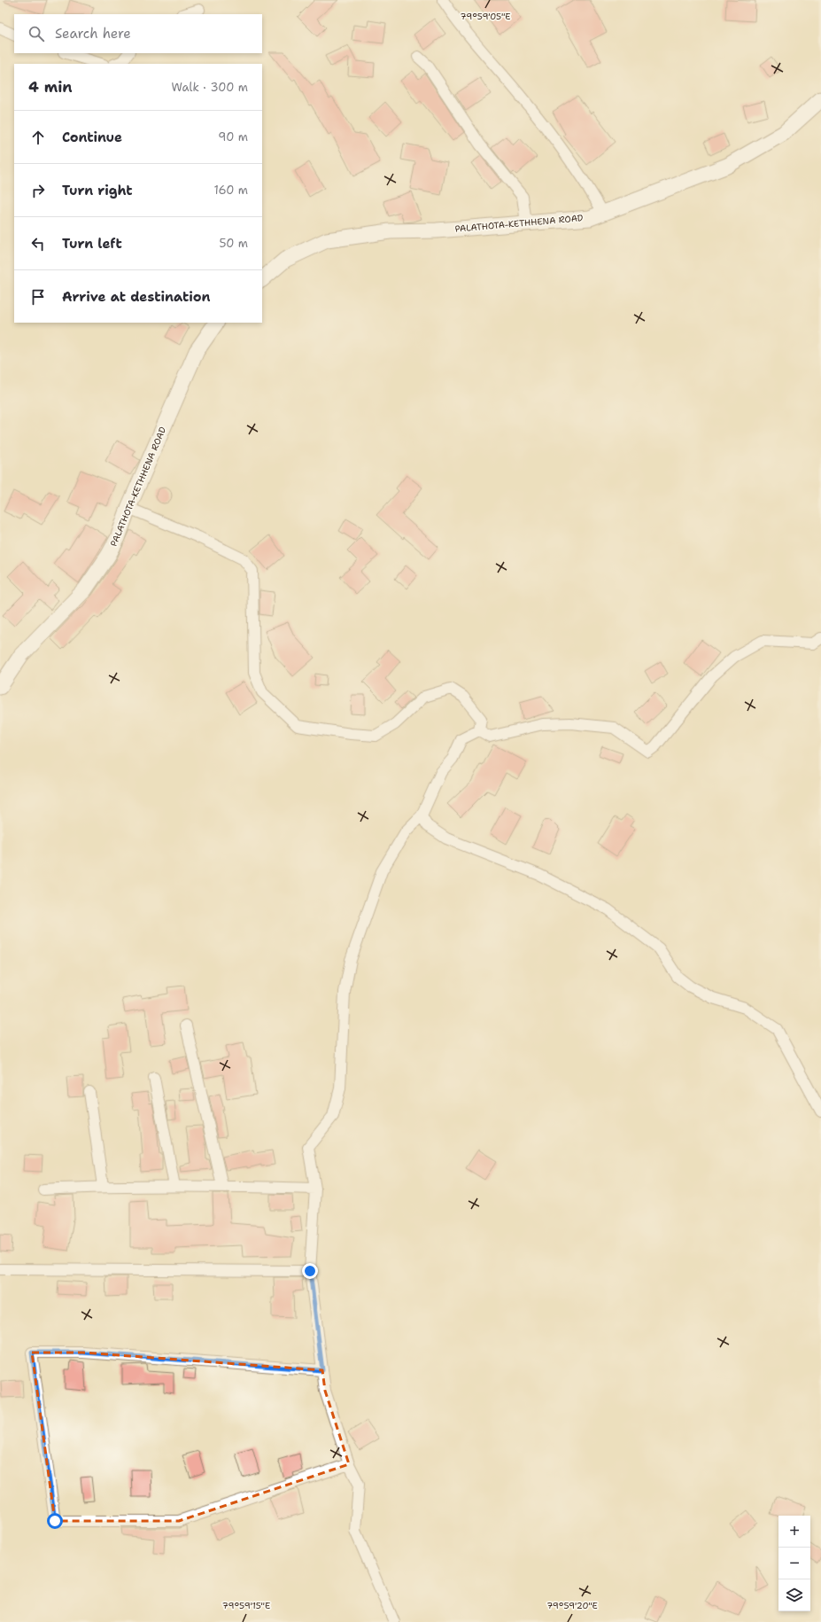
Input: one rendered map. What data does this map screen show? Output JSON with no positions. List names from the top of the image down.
{
  "streets": {
    "street": ["PALATHOTA-KETHHENA ROAD"]
  },
  "page": {
    "search": "Search here",
    "heading": ["4 min", "Walk · 300 m"],
    "list": [
      ["Continue", "90 m"],
      ["Turn right", "160 m"],
      ["Turn left", "50 m"],
      "Arrive at destination"
    ],
    "map_buttons": ["+", "−"]
  },
  "coordinates": ["79°59'05\"E", "79°59'15\"E", "79°59'20\"E"]
}
